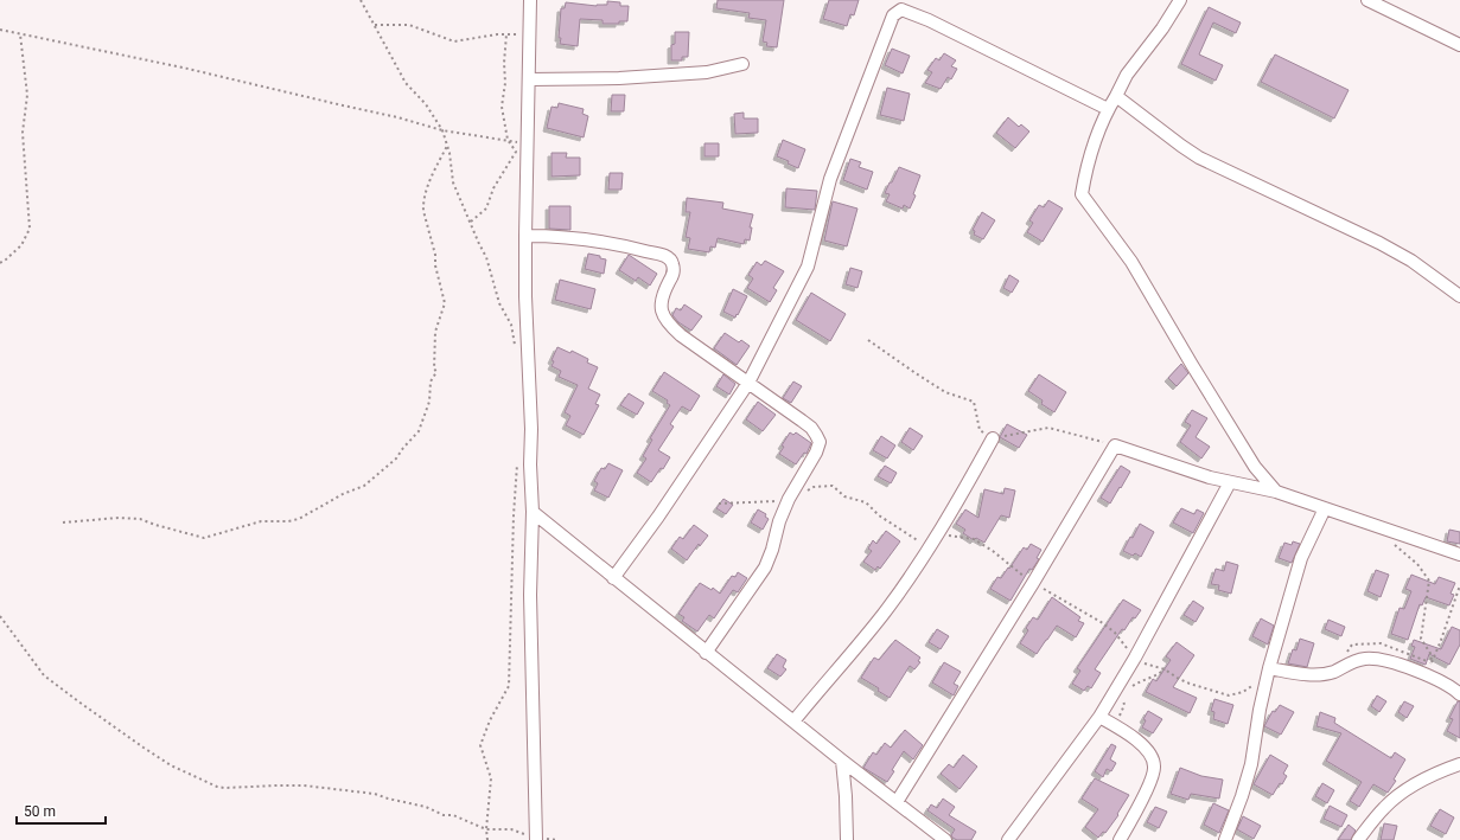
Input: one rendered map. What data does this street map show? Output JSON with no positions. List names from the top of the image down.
{
  "scale_bar": "50 m"
}
